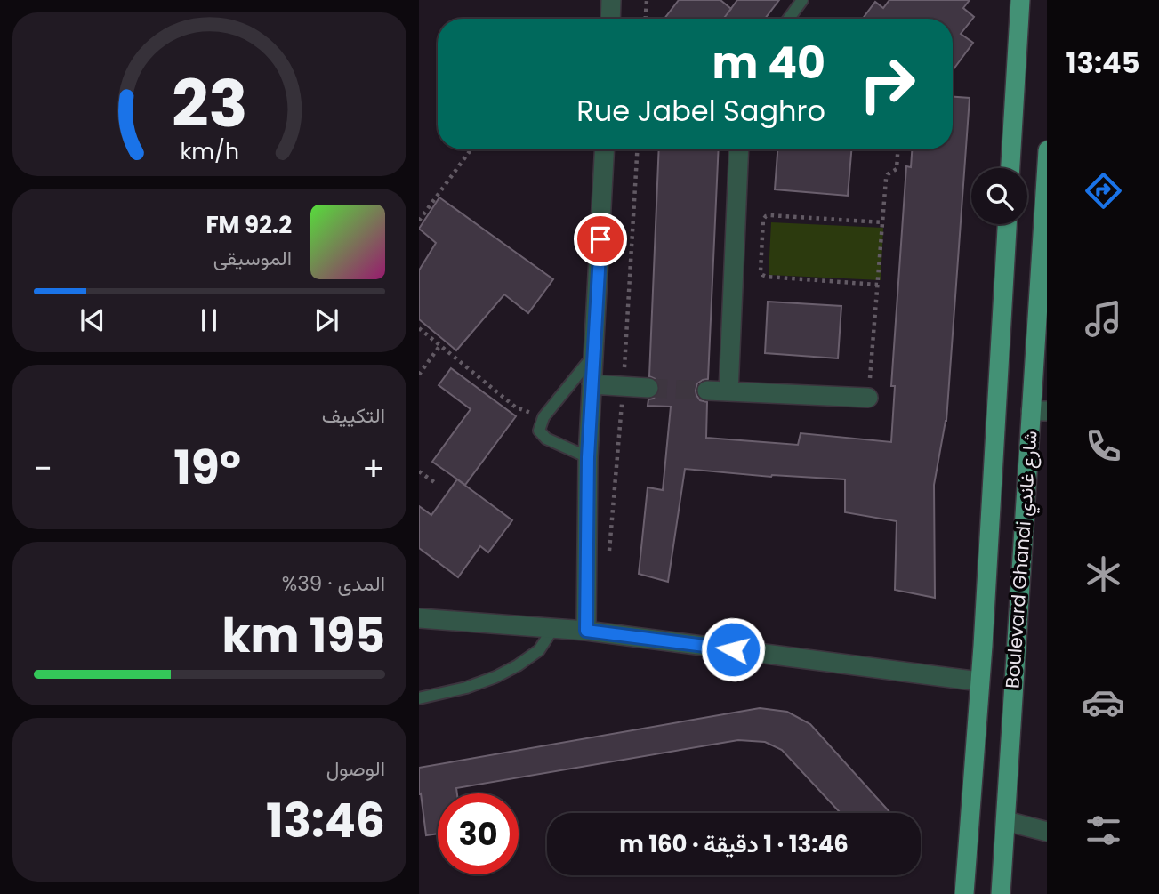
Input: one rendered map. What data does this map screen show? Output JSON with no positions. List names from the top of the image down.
{
  "streets": {
    "main road": ["Boulevard Ghandi شارع غاندي"]
  },
  "page": {
    "tabs": "13:45",
    "turn": ["40 m", "Rue Jabel Saghro"],
    "song": ["92.2 FM", "الموسيقى"],
    "tile": [
      "التكييف",
      ["المدى · 39%", "195 km"],
      ["الوصول", "13:46"]
    ],
    "heat": ["−", "19°", "+"],
    "limit": "30",
    "trip": "13:46 · 1 دقيقة · 160 m",
    "gauge": ["23", "km/h"]
  }
}
